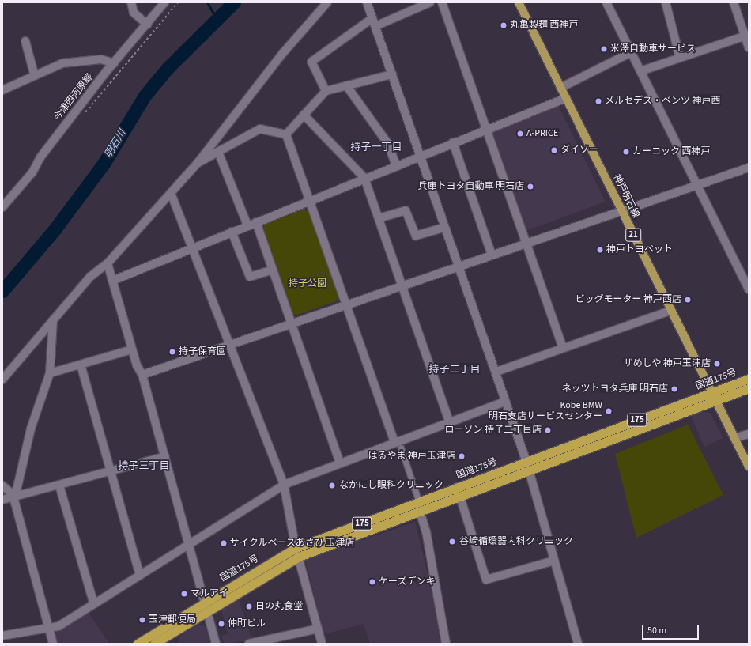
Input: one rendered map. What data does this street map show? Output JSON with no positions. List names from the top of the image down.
{
  "streets": {
    "highway": ["国道175号", "175"],
    "main road": ["神戸明石線", "21"],
    "street": ["今津西河原線"]
  },
  "crossings": [
    ["神戸明石線", "国道175号"]
  ],
  "districts": ["持子一丁目", "持子二丁目", "持子三丁目"],
  "water": ["明石川"],
  "parks": ["持子公園"],
  "places": [
    "丸亀製麺 西神戸",
    "米澤自動車サービス",
    "メルセデス・ベンツ 神戸西",
    "A-PRICE",
    "ダイソー",
    "カーコック 西神戸",
    "兵庫トヨタ自動車 明石店",
    "神戸トヨペット",
    "ビッグモーター 神戸西店",
    "持子保育園",
    "ザめしや 神戸玉津店",
    "ネッツトヨタ兵庫 明石店",
    "Kobe BMW 明石支店サービスセンター",
    "ローソン 持子二丁目店",
    "はるやま 神戸玉津店",
    "なかにし眼科クリニック",
    "谷崎循環器内科クリニック",
    "サイクルベースあさひ 玉津店",
    "ケーズデンキ",
    "マルアイ",
    "日の丸食堂",
    "玉津郵便局",
    "仲町ビル"
  ],
  "scale_bar": "50 m"
}
